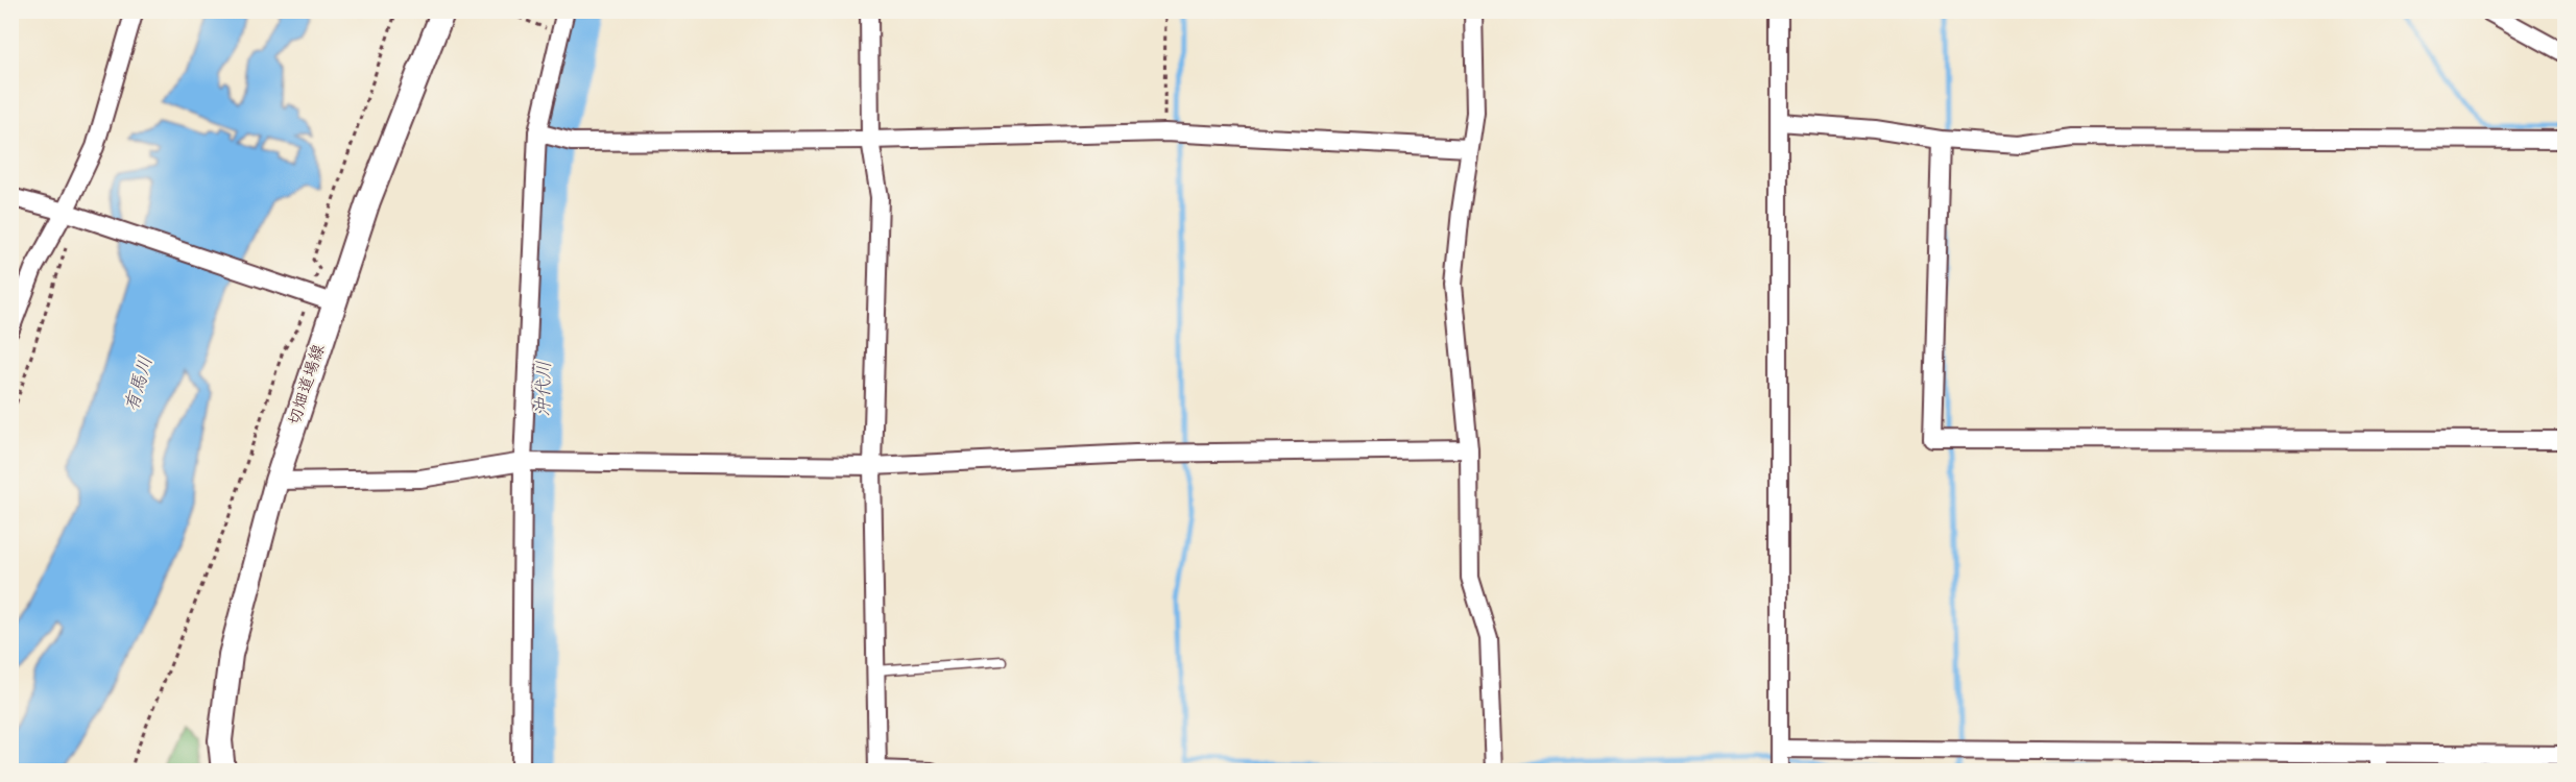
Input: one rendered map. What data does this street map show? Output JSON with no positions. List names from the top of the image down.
{
  "streets": {
    "main road": ["切畑道場線"]
  },
  "water": ["有馬川", "沖代川"]
}
